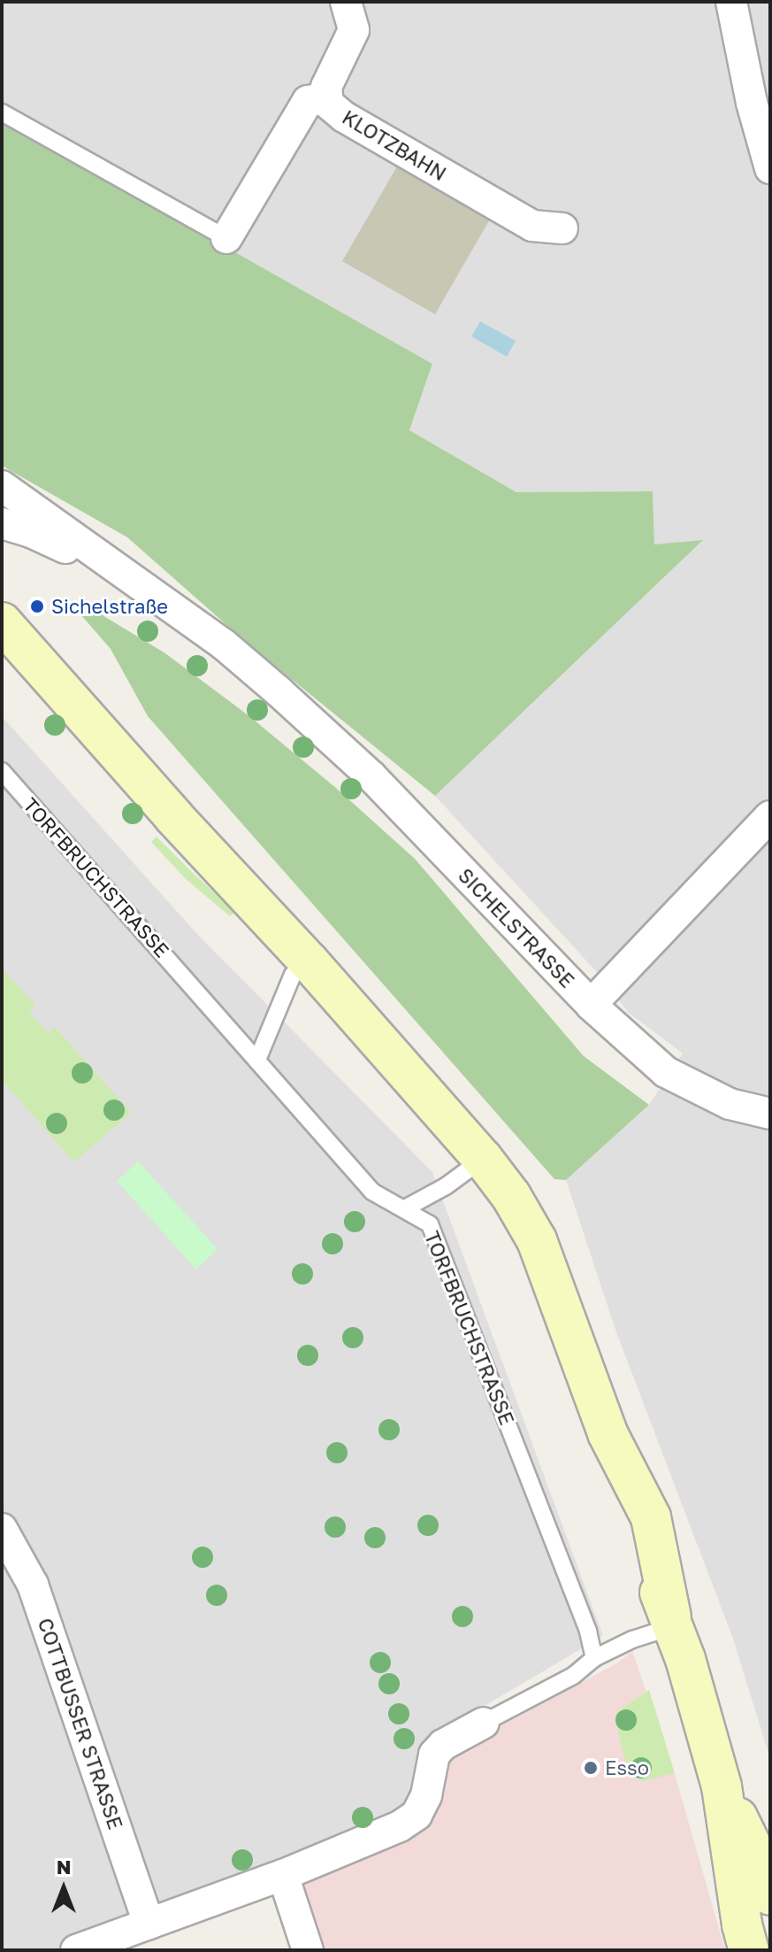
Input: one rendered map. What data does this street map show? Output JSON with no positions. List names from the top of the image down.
{
  "streets": {
    "street": ["KLOTZBAHN", "SICHELSTRASSE", "COTTBUSSER STRASSE"],
    "lane": ["TORFBRUCHSTRASSE"]
  },
  "places": ["Sichelstraße", "Esso"],
  "north": "top"
}
